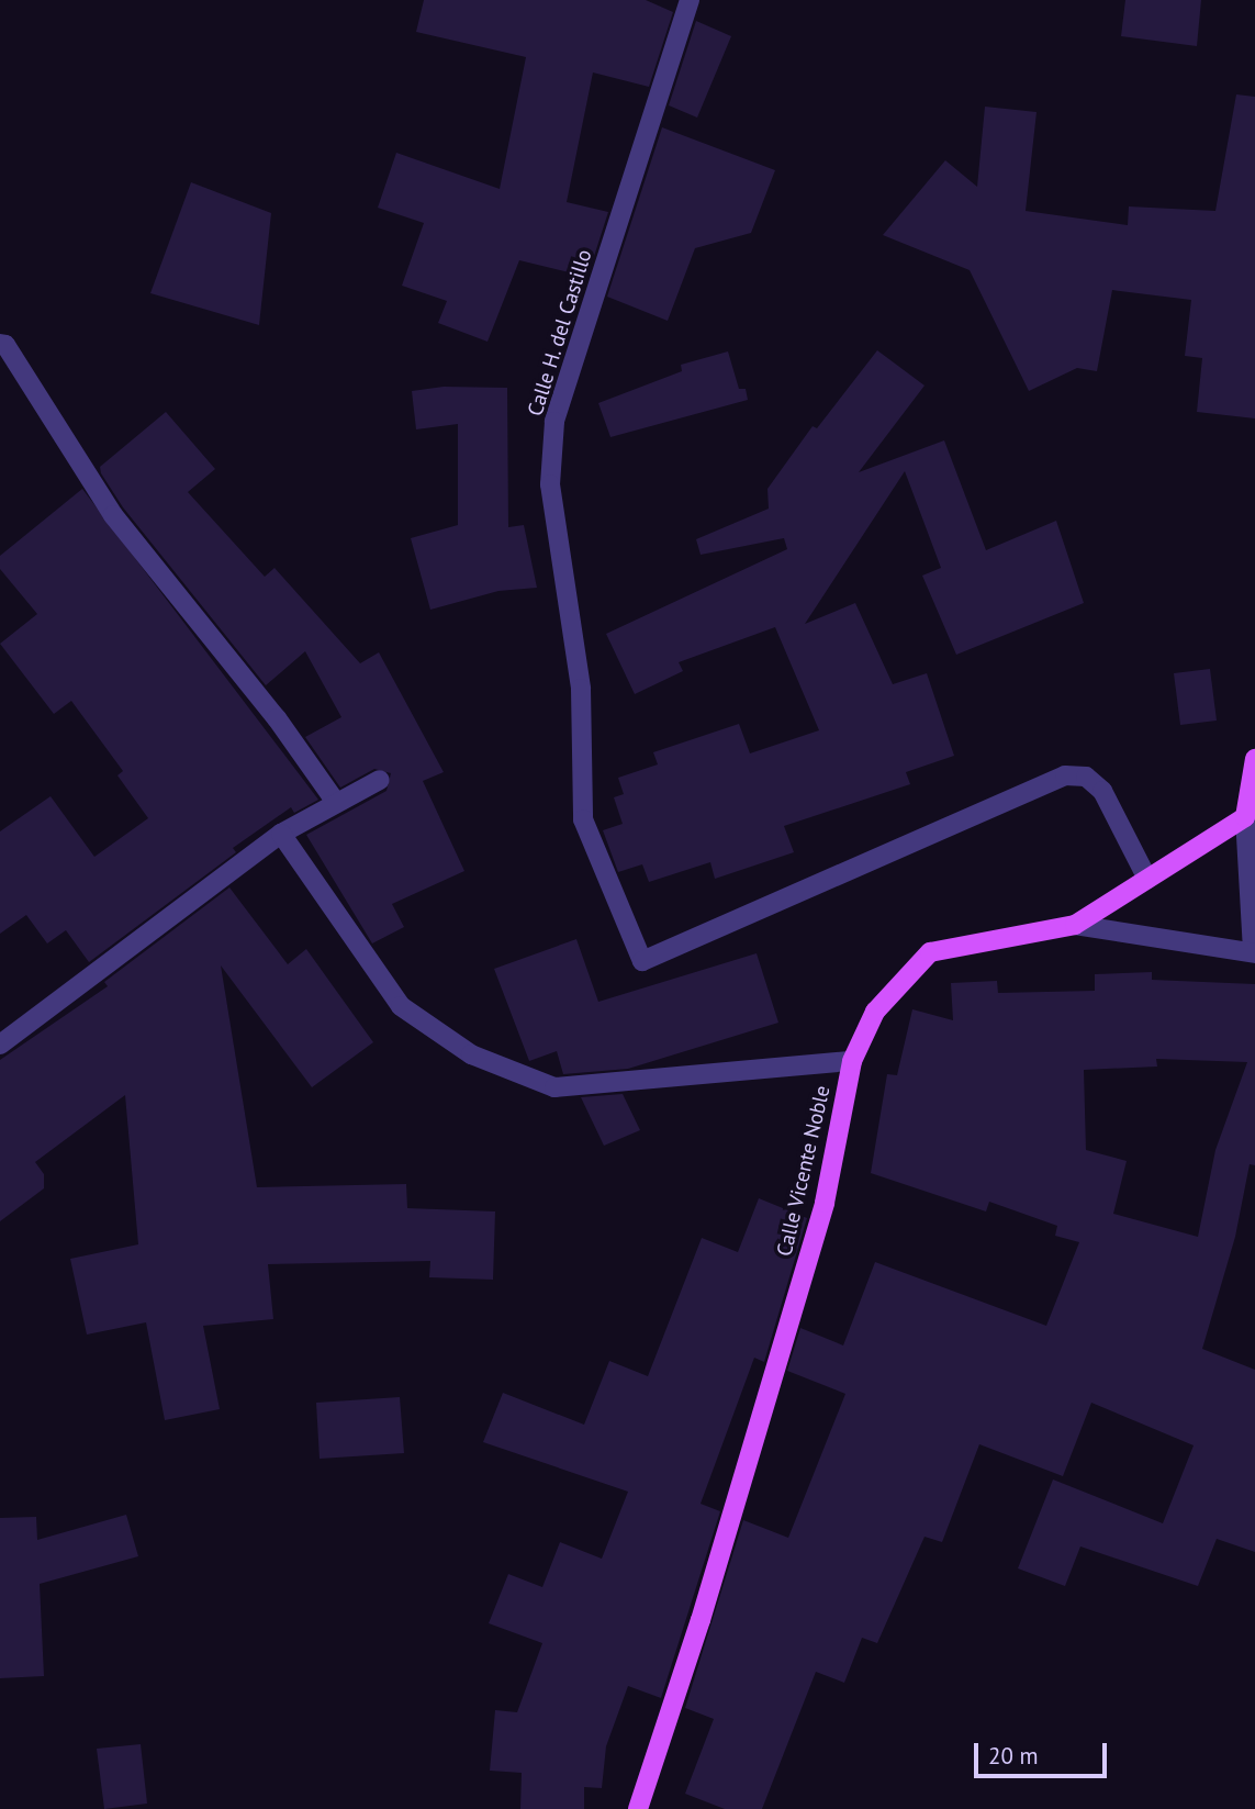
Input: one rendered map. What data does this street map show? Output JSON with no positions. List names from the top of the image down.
{
  "streets": {
    "main road": ["Calle Vicente Noble"],
    "street": ["Calle H. del Castillo"]
  },
  "crossings": [
    ["Calle H. del Castillo", "Calle Vicente Noble"]
  ],
  "scale_bar": "20 m"
}
